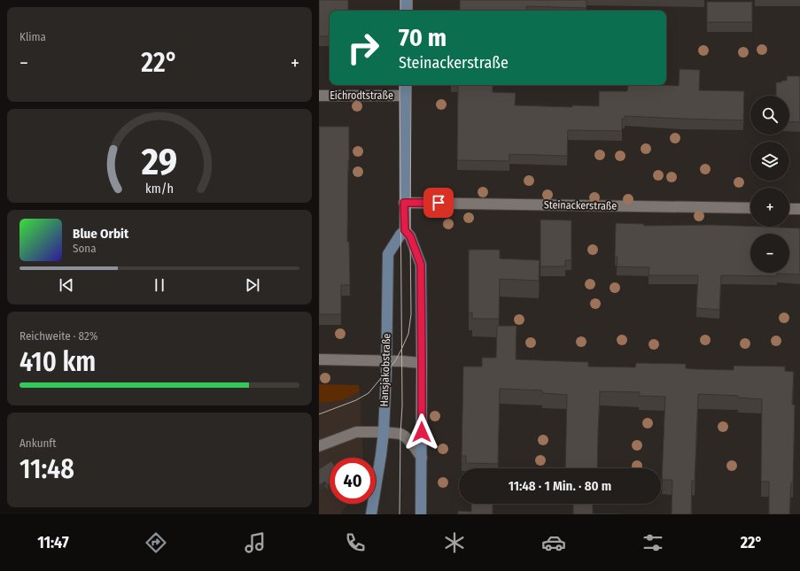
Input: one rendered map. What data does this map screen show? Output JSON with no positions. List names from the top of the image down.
{
  "streets": {
    "street": ["Eichrodtstraße", "Steinackerstraße", "Hansjakobstraße"]
  },
  "page": {
    "tile": [
      "Klima",
      ["Reichweite · 82%", "410 km"],
      ["Ankunft", "11:48"]
    ],
    "turn": ["70 m", "Steinackerstraße"],
    "heat": ["−", "22°", "+"],
    "map_buttons": ["+", "−"],
    "song": ["Blue Orbit", "Sona"],
    "limit": "40",
    "trip": "11:48 · 1 Min. · 80 m",
    "tabs": ["11:47", "22°"],
    "gauge": ["29", "km/h"]
  }
}
